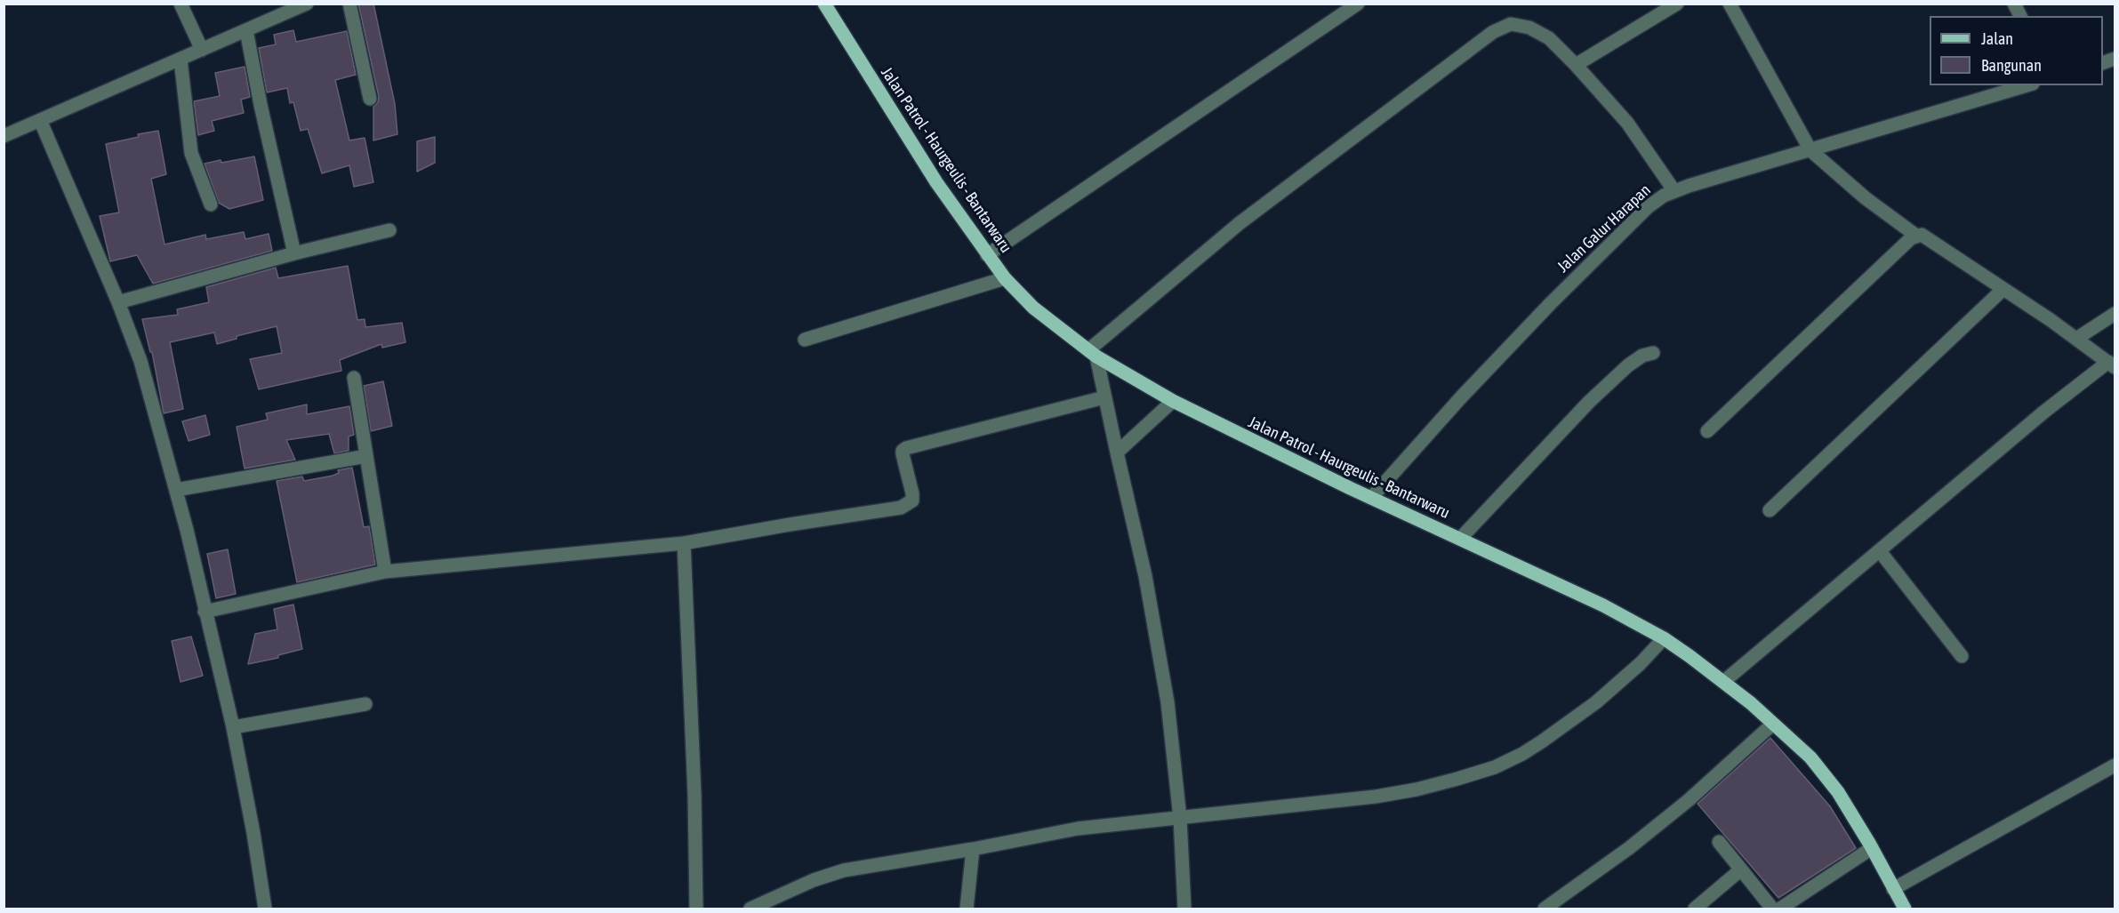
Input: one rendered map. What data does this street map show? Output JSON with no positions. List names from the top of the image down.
{
  "streets": {
    "main road": ["Jalan Patrol - Haurgeulis - Bantarwaru"],
    "street": ["Jalan Galur Harapan"]
  },
  "crossings": [
    ["Jalan Patrol - Haurgeulis - Bantarwaru", "Jalan Galur Harapan"]
  ],
  "legend": ["Jalan", "Bangunan"]
}
